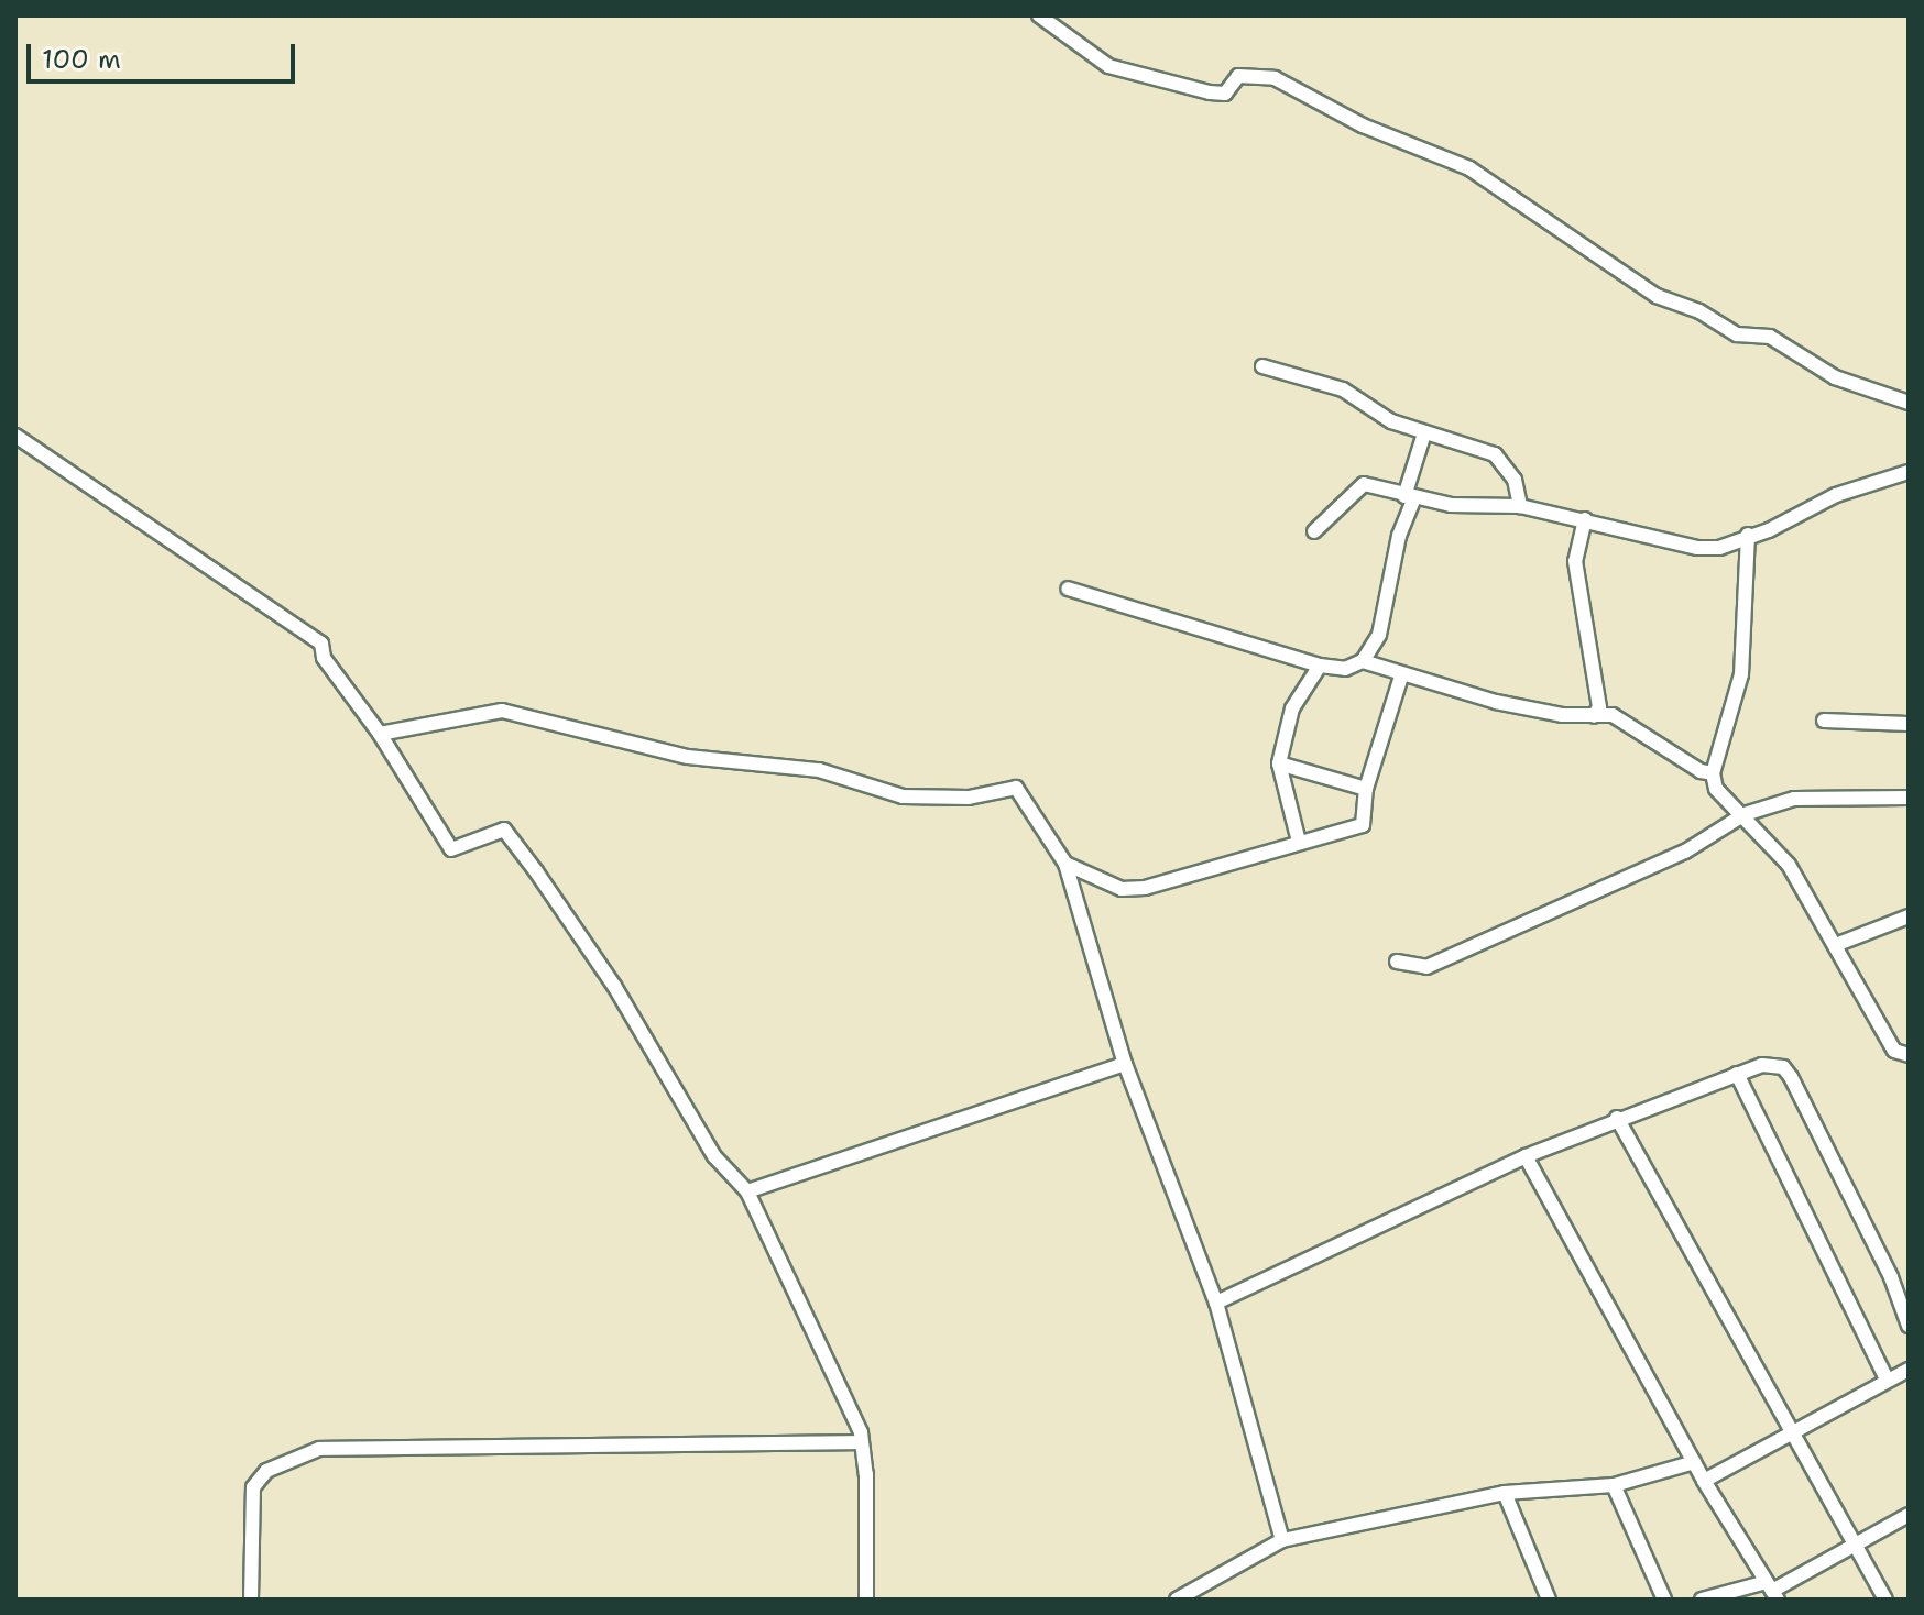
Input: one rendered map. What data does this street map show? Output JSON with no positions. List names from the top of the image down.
{
  "scale_bar": "100 m"
}
